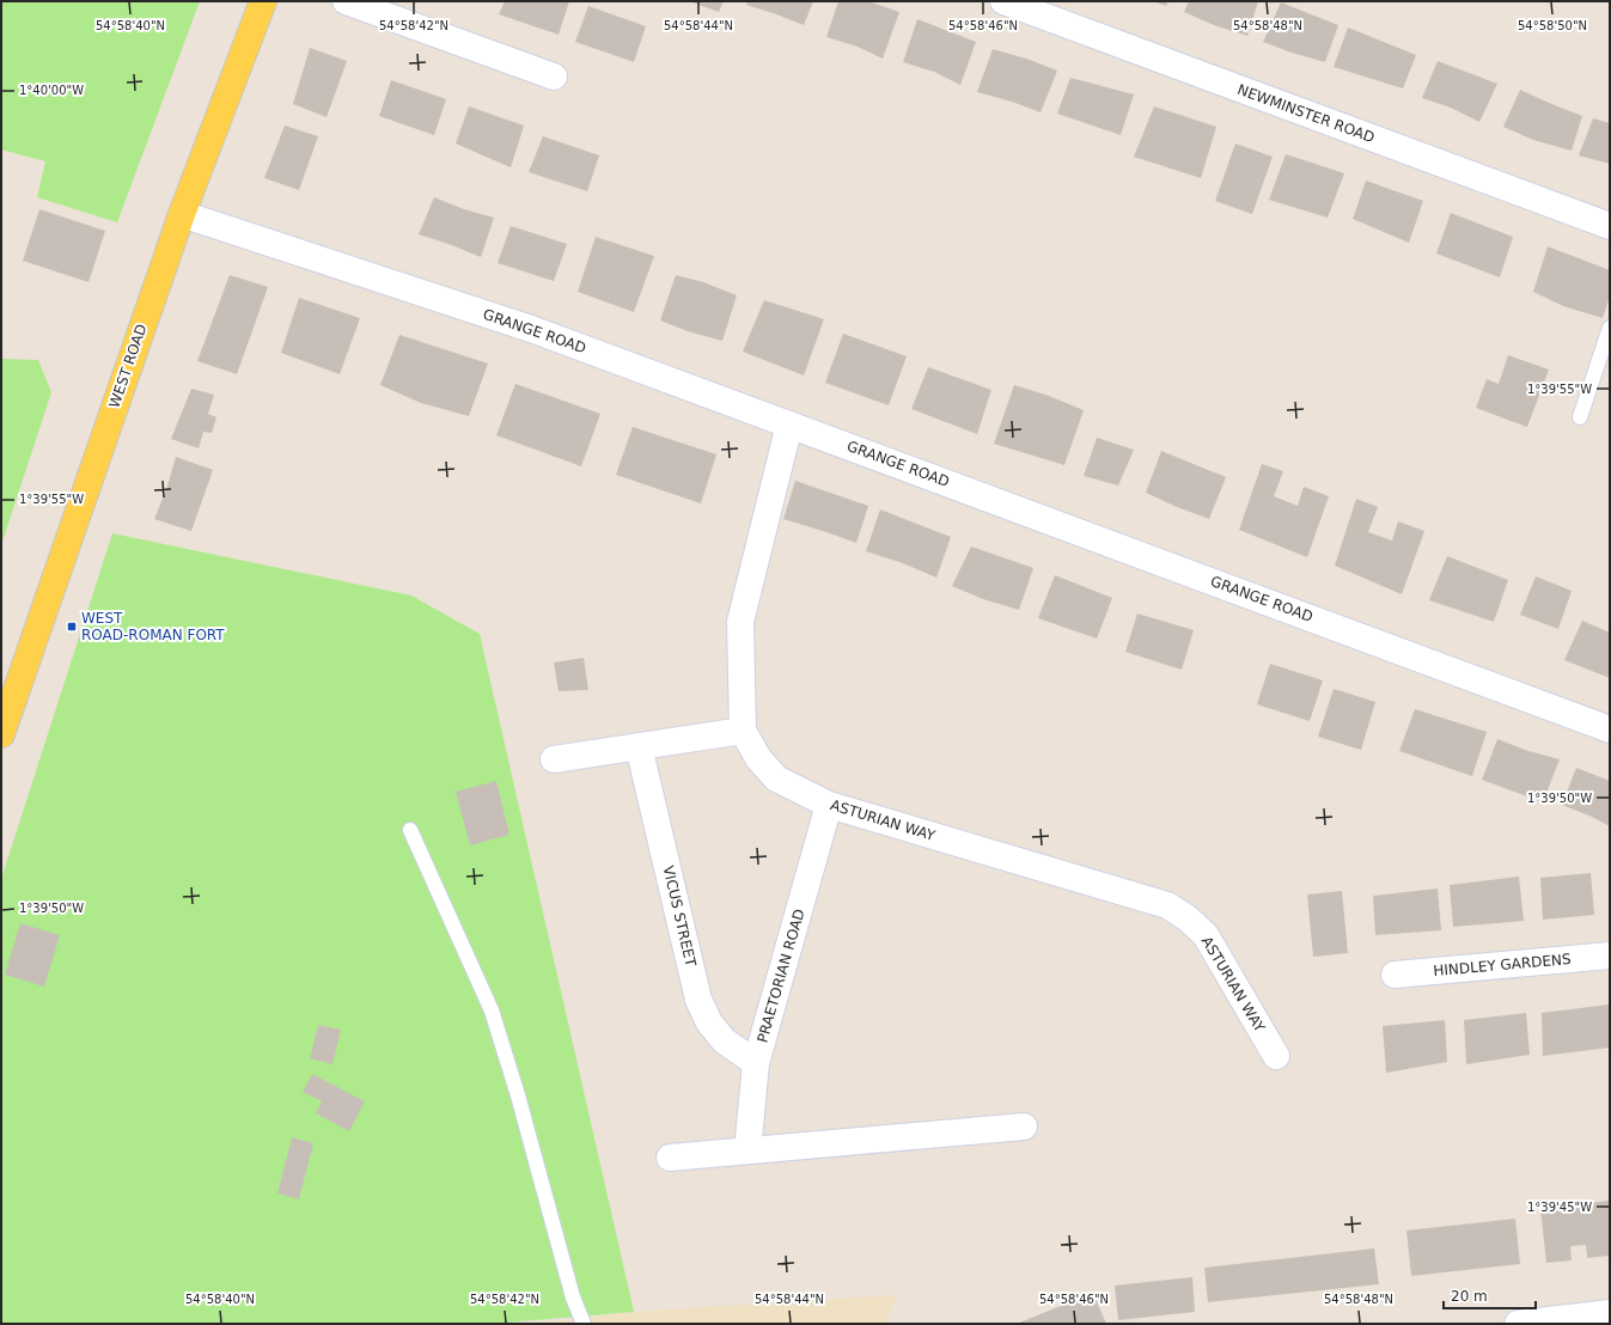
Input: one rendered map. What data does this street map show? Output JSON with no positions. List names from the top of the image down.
{
  "streets": {
    "main road": ["WEST ROAD"],
    "street": [
      "NEWMINSTER ROAD",
      "GRANGE ROAD",
      "ASTURIAN WAY",
      "VICUS STREET",
      "HINDLEY GARDENS",
      "PRAETORIAN ROAD"
    ]
  },
  "crossings": [
    ["GRANGE ROAD", "WEST ROAD"],
    ["GRANGE ROAD", "ASTURIAN WAY"],
    ["ASTURIAN WAY", "PRAETORIAN ROAD"],
    ["VICUS STREET", "PRAETORIAN ROAD"]
  ],
  "places": {
    "transit": ["WEST ROAD-ROMAN FORT"]
  },
  "scale_bar": "20 m",
  "coordinates": [
    "54°58'40\"N",
    "54°58'42\"N",
    "54°58'44\"N",
    "54°58'46\"N",
    "54°58'48\"N",
    "54°58'50\"N",
    "1°40'00\"W",
    "1°39'55\"W",
    "1°39'50\"W",
    "1°39'45\"W"
  ]
}
